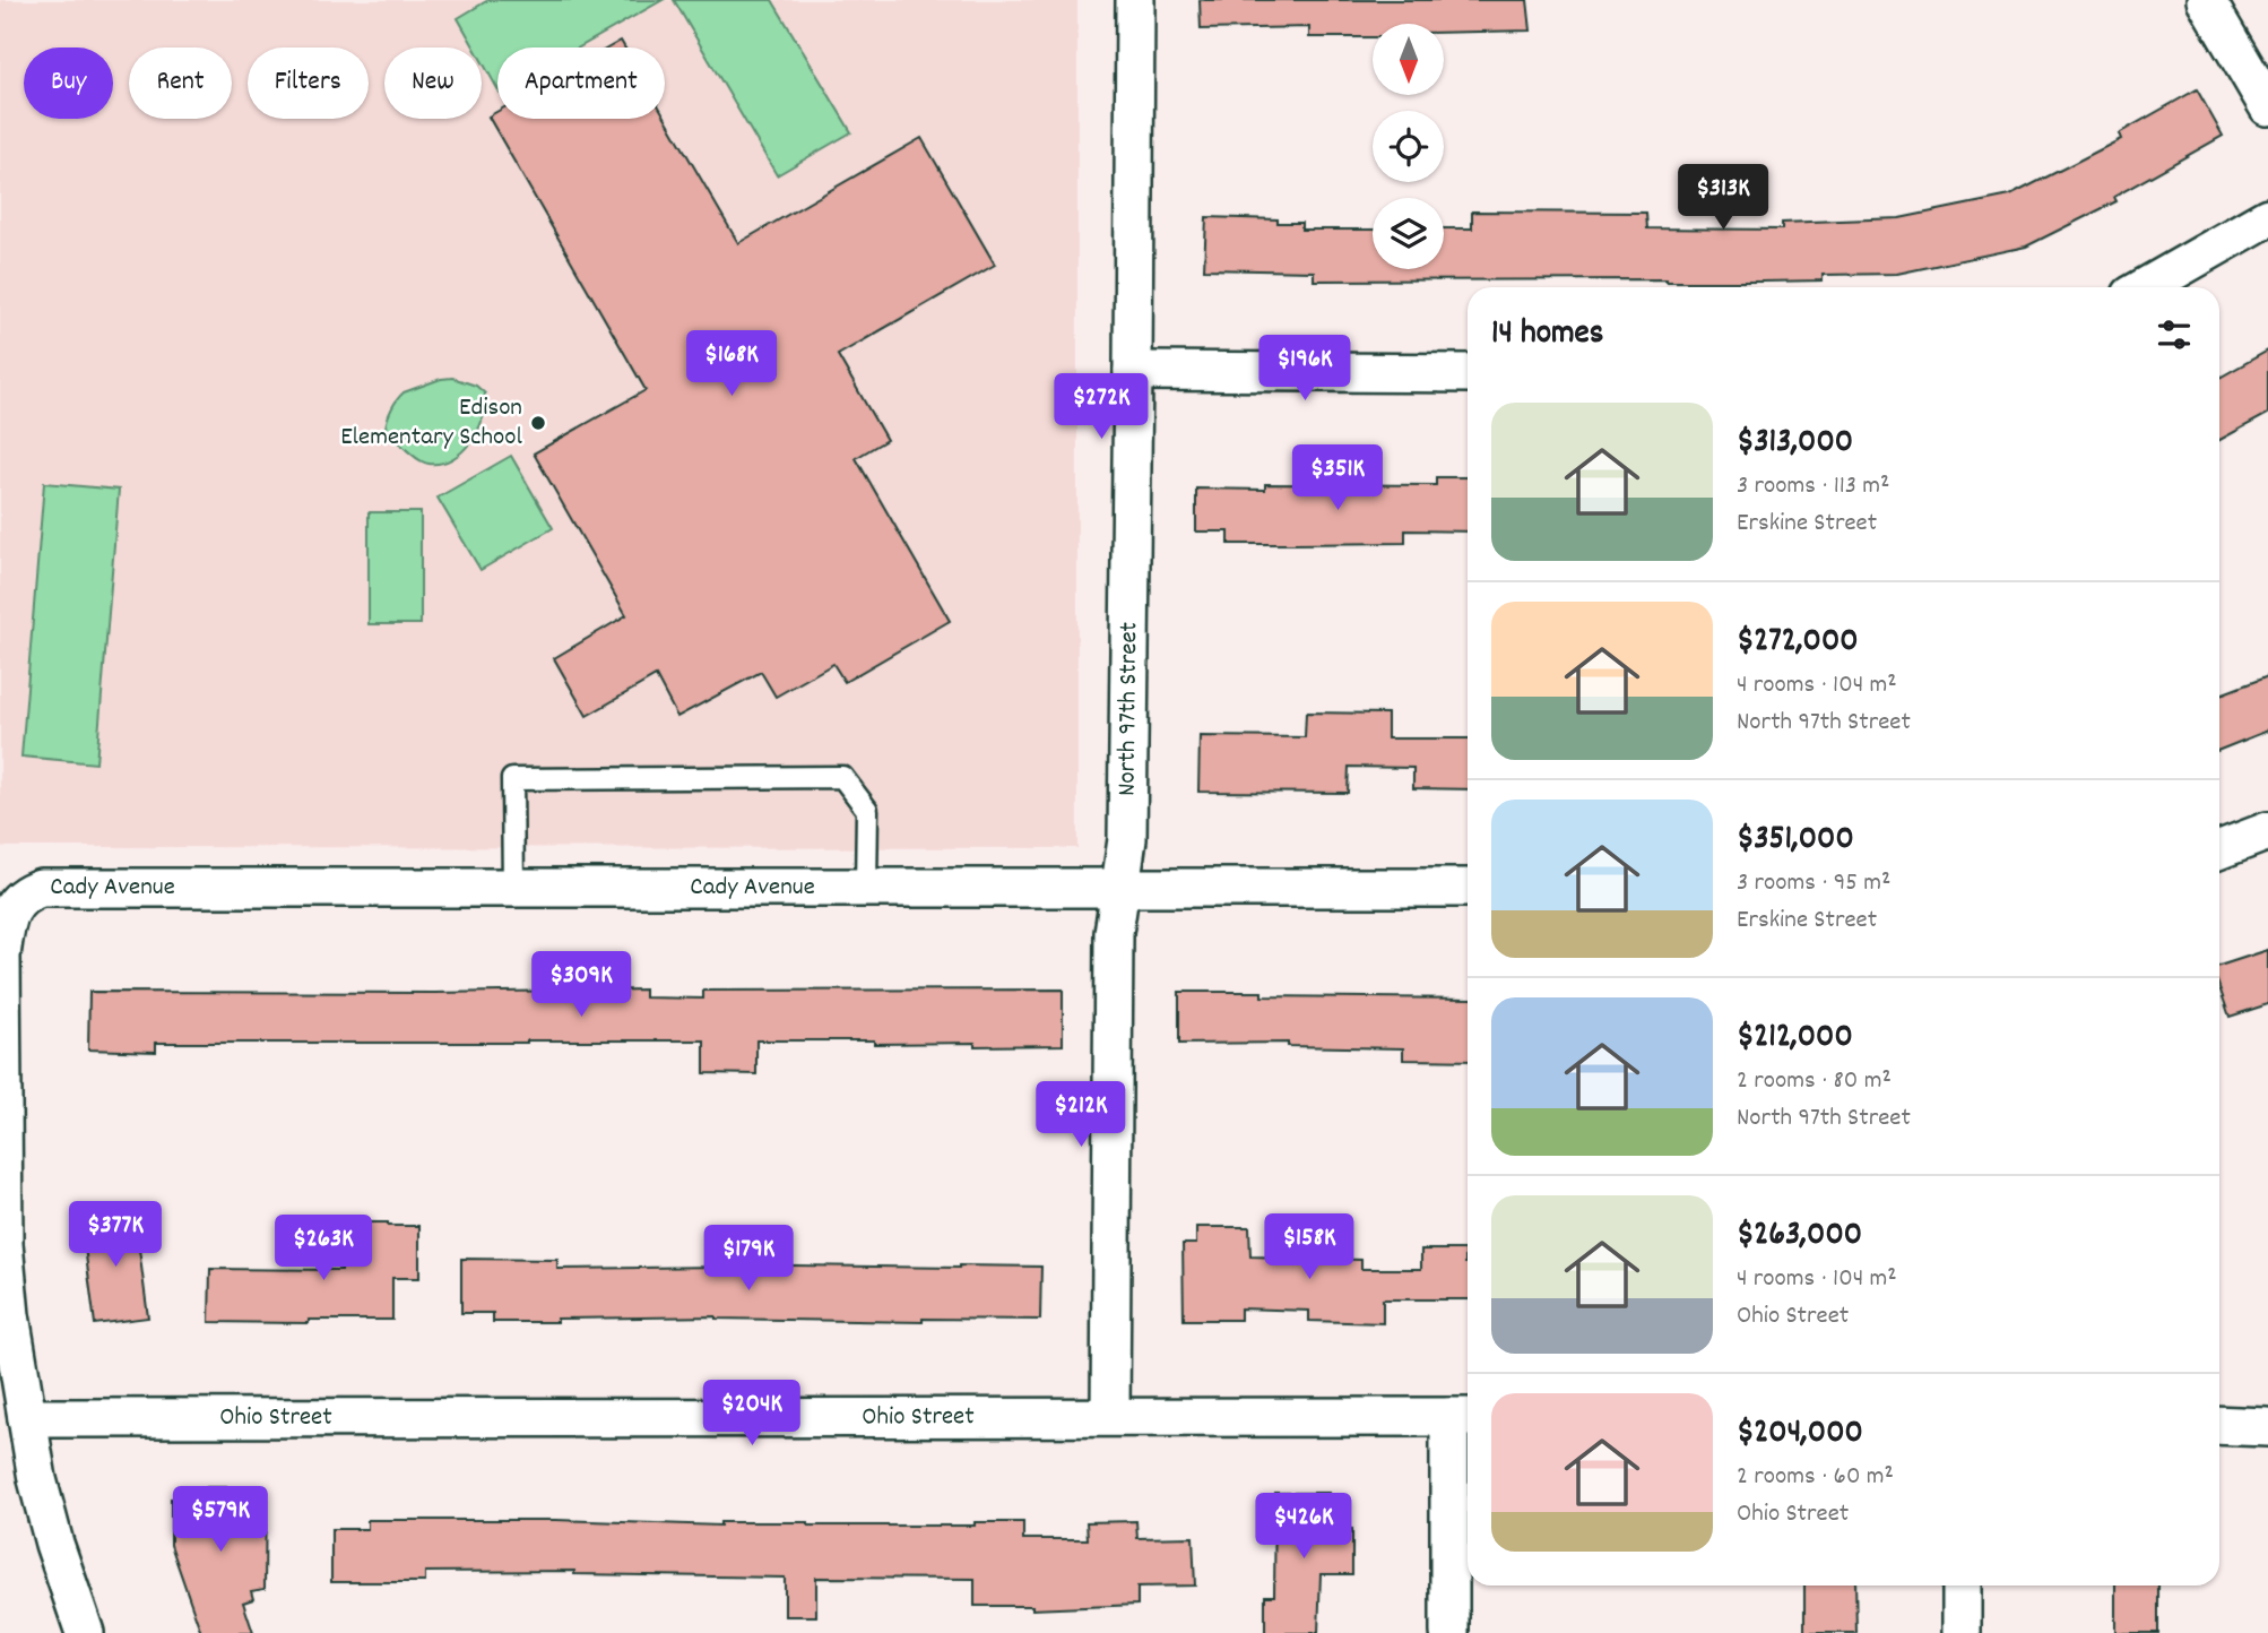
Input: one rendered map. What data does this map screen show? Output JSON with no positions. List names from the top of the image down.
{
  "streets": {
    "street": ["North 97th Street", "Cady Avenue", "Ohio Street"]
  },
  "crossings": [
    ["North 97th Street", "Cady Avenue"],
    ["North 97th Street", "Ohio Street"],
    ["Cady Avenue", "Ohio Street"]
  ],
  "places": ["Edison Elementary School"],
  "north": "bottom",
  "page": {
    "chip": [
      "Buy",
      "Rent",
      "Filters",
      "New",
      "Apartment"
    ],
    "price": [
      "$313K",
      "$168K",
      "$196K",
      "$272K",
      "$351K",
      "$309K",
      "$212K",
      "$377K",
      "$158K",
      "$263K",
      "$179K",
      "$204K",
      "$579K",
      "$426K"
    ],
    "heading": "14 homes",
    "list": [
      {
        "name": "$313,000",
        "note": "3 rooms · 113 m² · Erskine Street"
      },
      {
        "name": "$272,000",
        "note": "4 rooms · 104 m² · North 97th Street"
      },
      {
        "name": "$351,000",
        "note": "3 rooms · 95 m² · Erskine Street"
      },
      {
        "name": "$212,000",
        "note": "2 rooms · 80 m² · North 97th Street"
      },
      {
        "name": "$263,000",
        "note": "4 rooms · 104 m² · Ohio Street"
      },
      {
        "name": "$204,000",
        "note": "2 rooms · 60 m² · Ohio Street"
      }
    ]
  }
}
